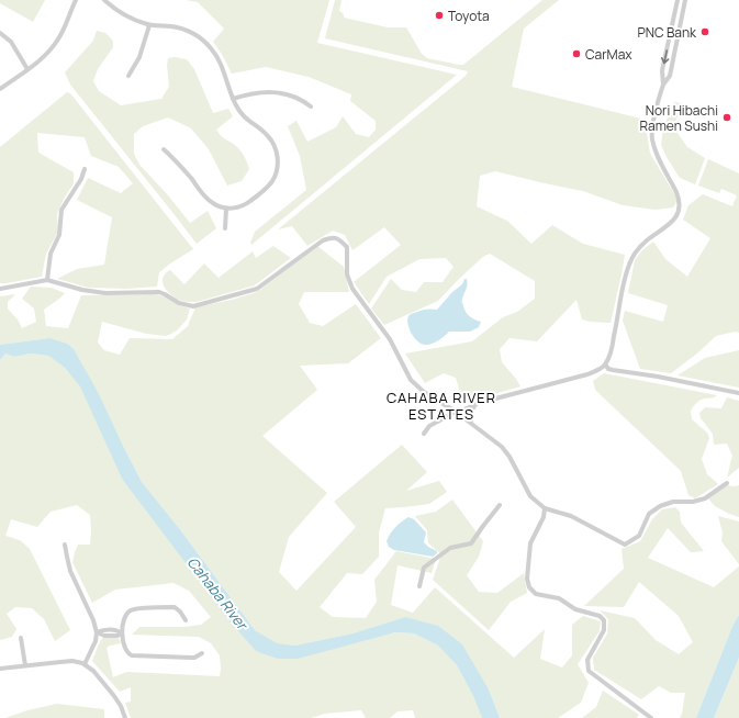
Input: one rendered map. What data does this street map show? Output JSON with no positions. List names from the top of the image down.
{
  "districts": ["CAHABA RIVER ESTATES"],
  "water": ["Cahaba River"],
  "places": [
    "Toyota",
    "PNC Bank",
    "CarMax",
    "Nori Hibachi Ramen Sushi"
  ]
}
